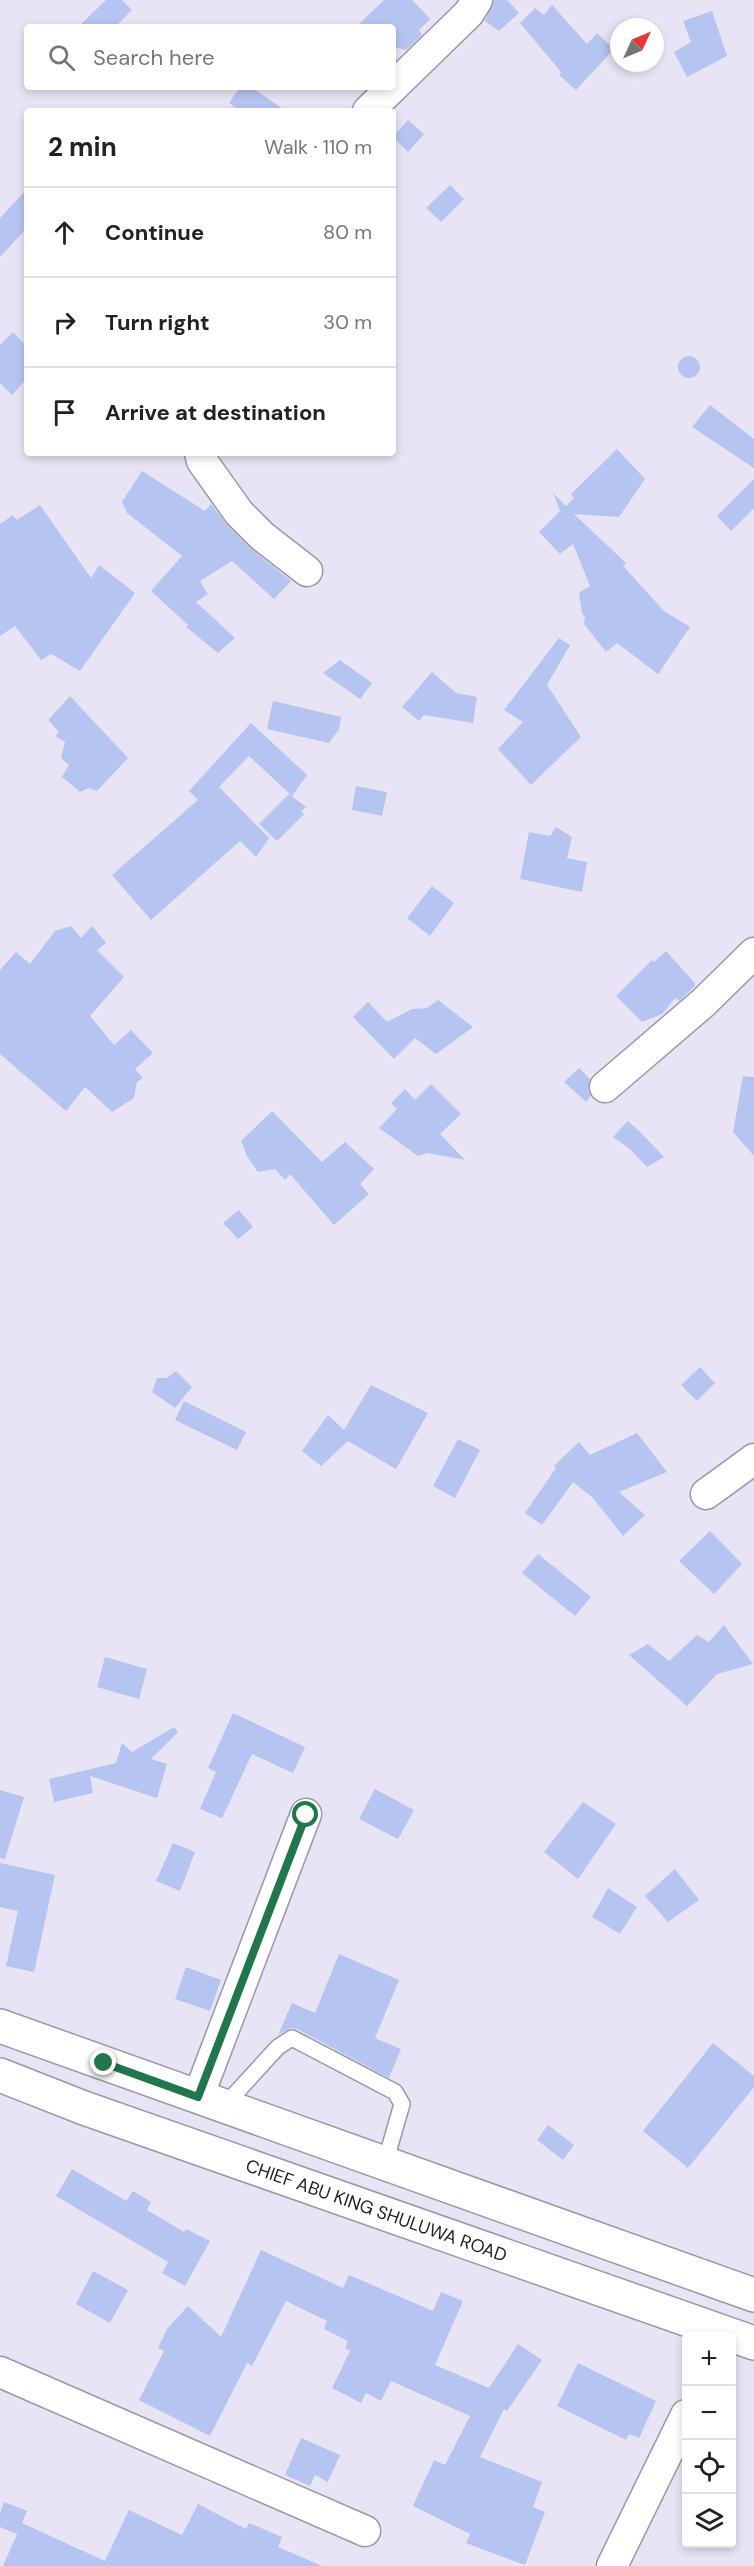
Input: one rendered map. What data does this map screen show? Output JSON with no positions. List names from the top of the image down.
{
  "streets": {
    "street": ["CHIEF ABU KING SHULUWA ROAD"]
  },
  "north": "top right",
  "page": {
    "search": "Search here",
    "heading": ["2 min", "Walk · 110 m"],
    "list": [
      ["Continue", "80 m"],
      ["Turn right", "30 m"],
      "Arrive at destination"
    ],
    "map_buttons": ["+", "−"]
  }
}
